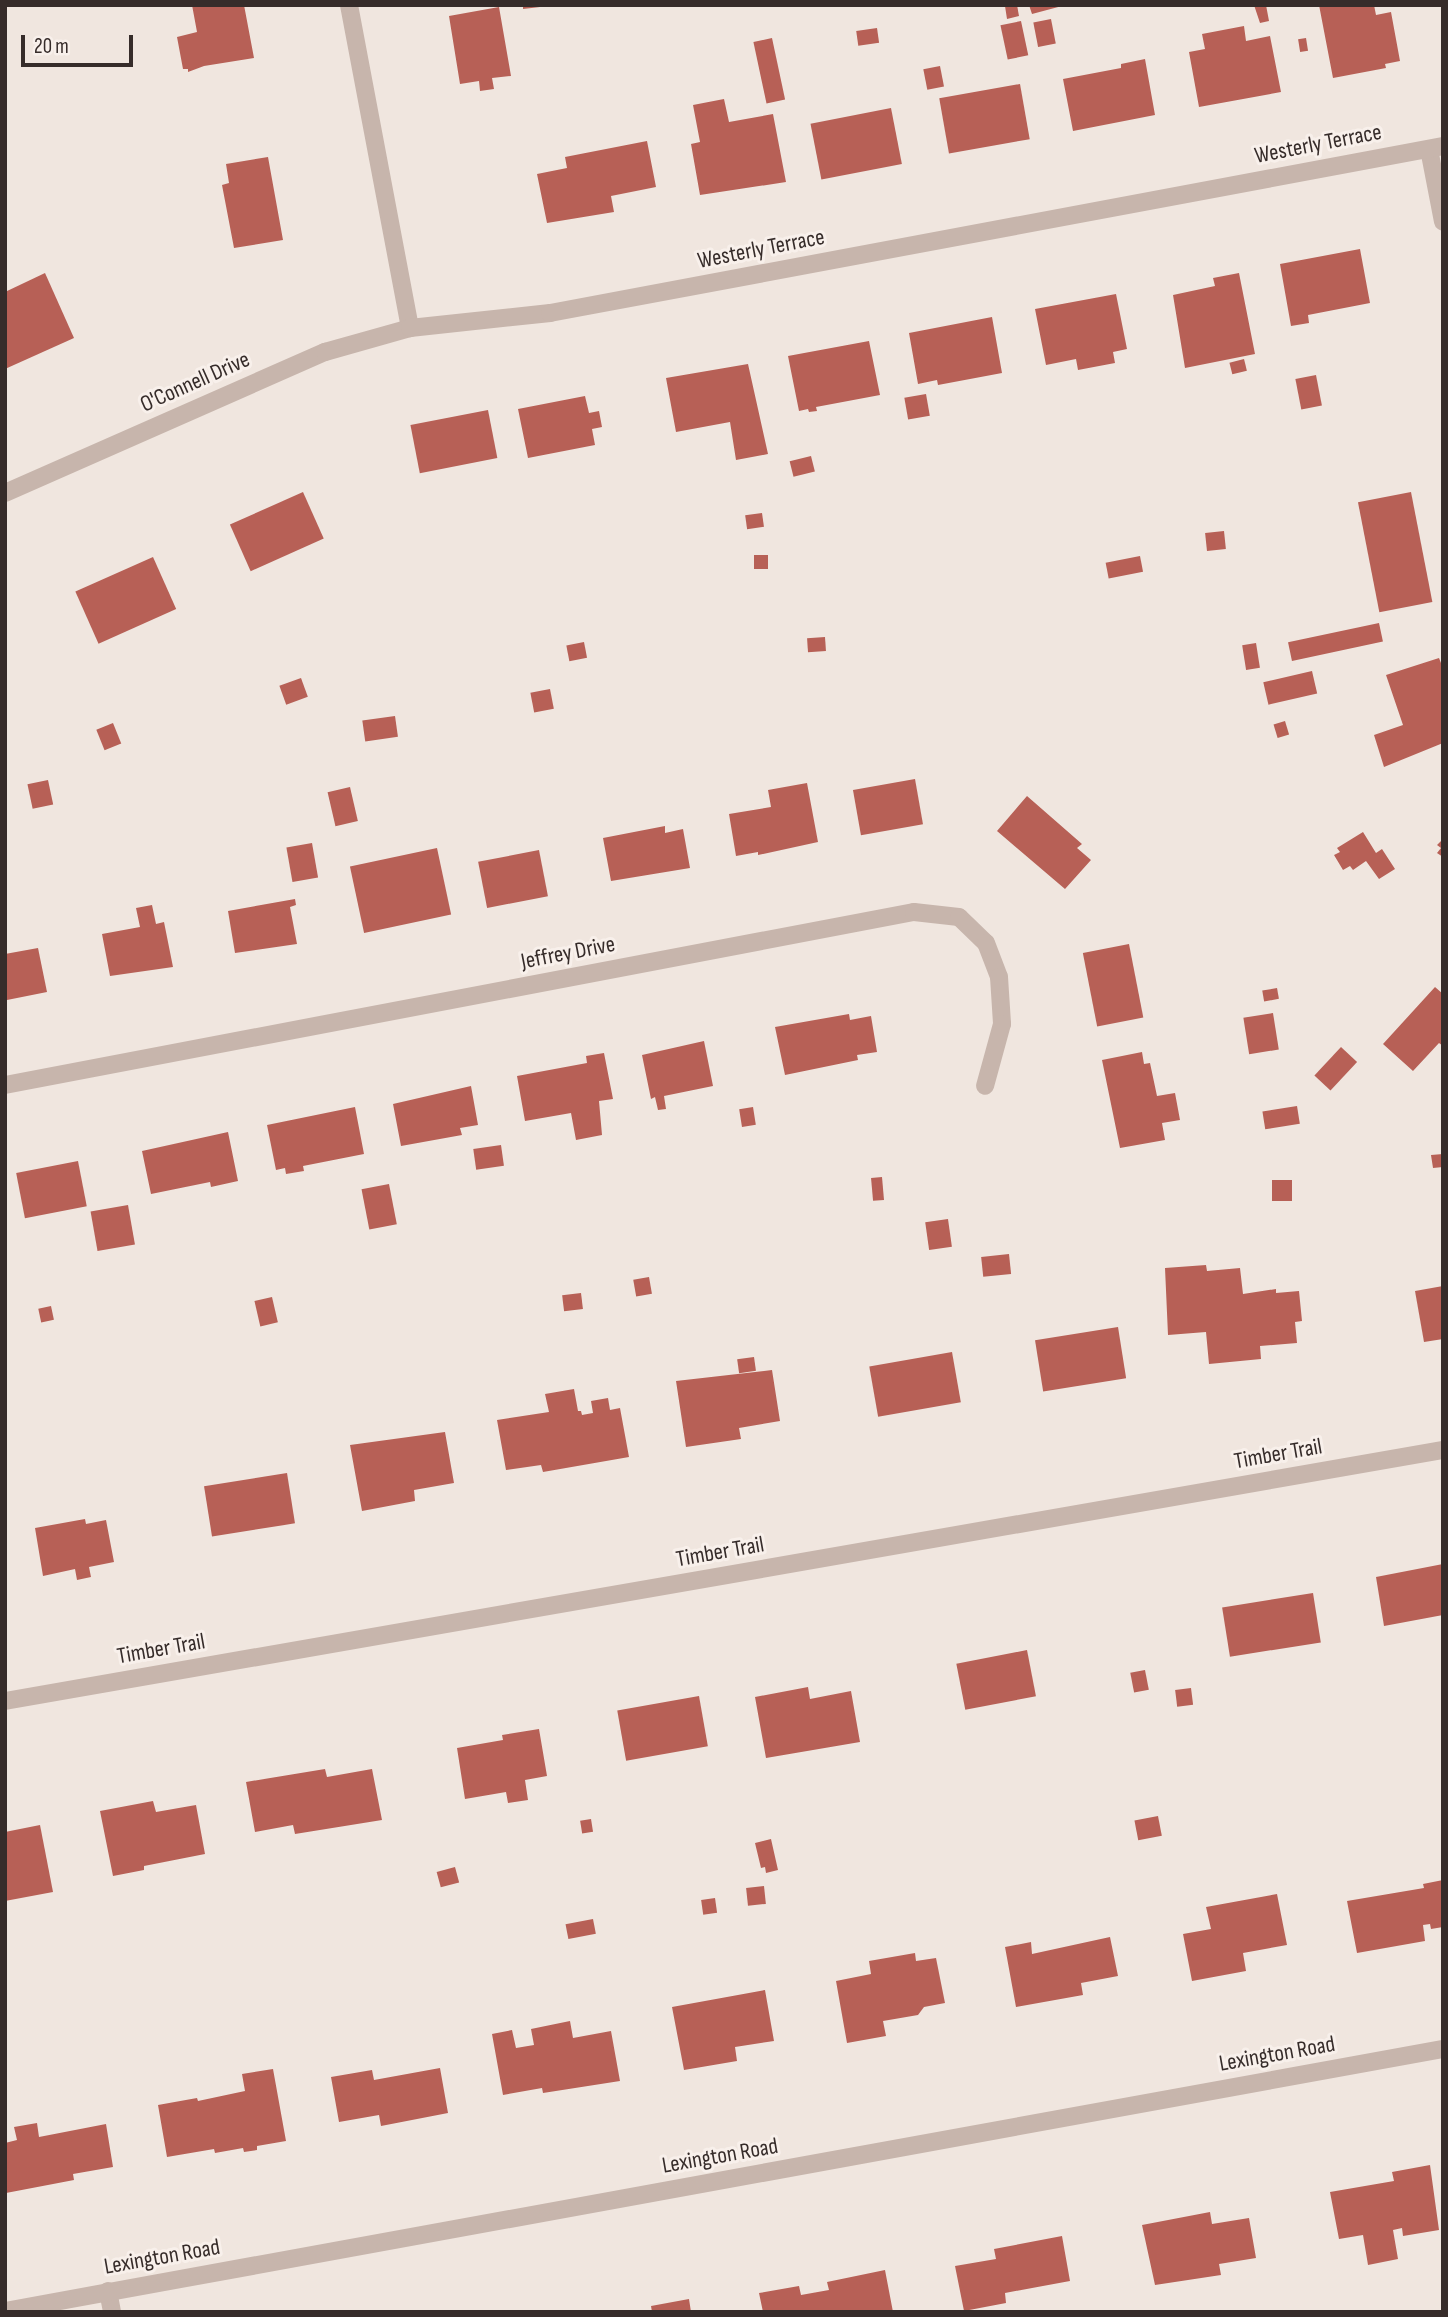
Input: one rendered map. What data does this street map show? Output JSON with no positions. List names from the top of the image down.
{
  "streets": {
    "street": [
      "Westerly Terrace",
      "O'Connell Drive",
      "Jeffrey Drive",
      "Timber Trail",
      "Lexington Road"
    ]
  },
  "crossings": [
    ["Westerly Terrace", "O'Connell Drive"]
  ],
  "scale_bar": "20 m"
}
